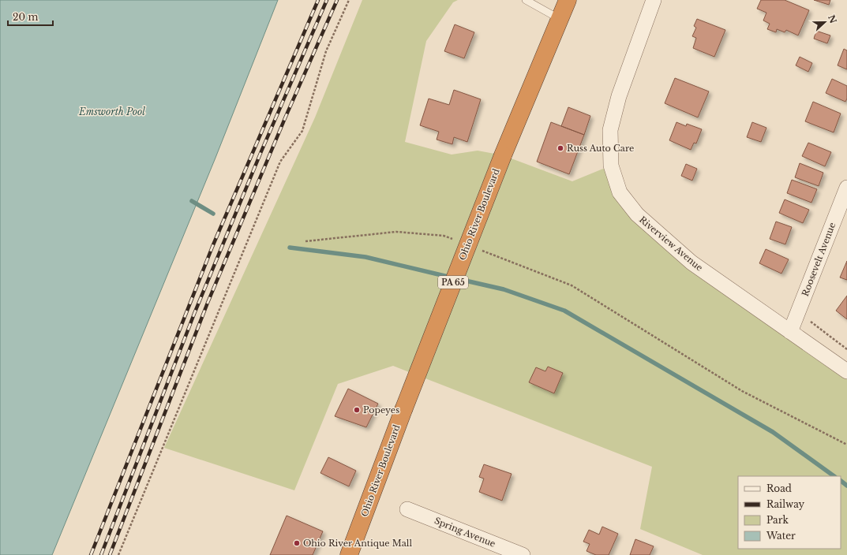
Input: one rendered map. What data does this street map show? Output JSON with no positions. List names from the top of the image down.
{
  "streets": {
    "highway": ["Ohio River Boulevard", "PA 65"],
    "street": ["Riverview Avenue", "Roosevelt Avenue", "Spring Avenue"]
  },
  "crossings": [
    ["Riverview Avenue", "Roosevelt Avenue"]
  ],
  "water": ["Emsworth Pool"],
  "places": ["Russ Auto Care", "Popeyes", "Ohio River Antique Mall"],
  "legend": [
    "Road",
    "Railway",
    "Park",
    "Water"
  ],
  "scale_bar": "20 m",
  "north": "right"
}
